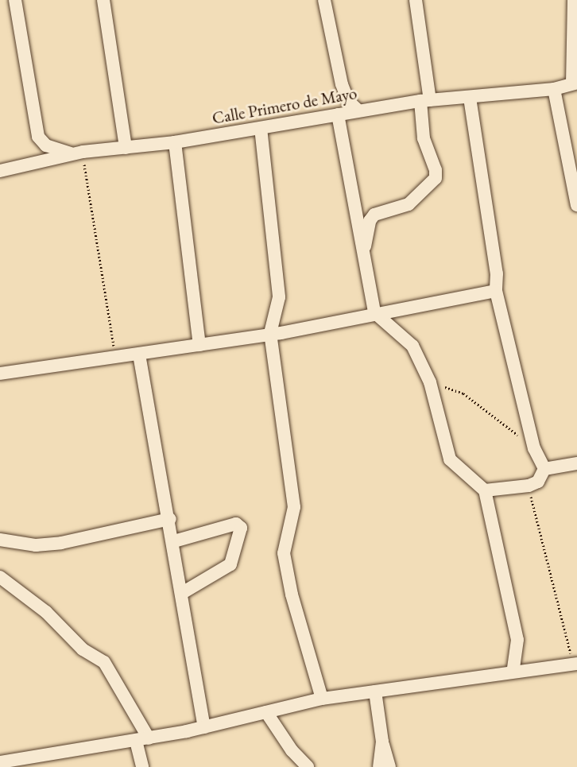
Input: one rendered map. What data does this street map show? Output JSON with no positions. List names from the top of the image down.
{
  "streets": {
    "street": ["Calle Primero de Mayo"]
  }
}
